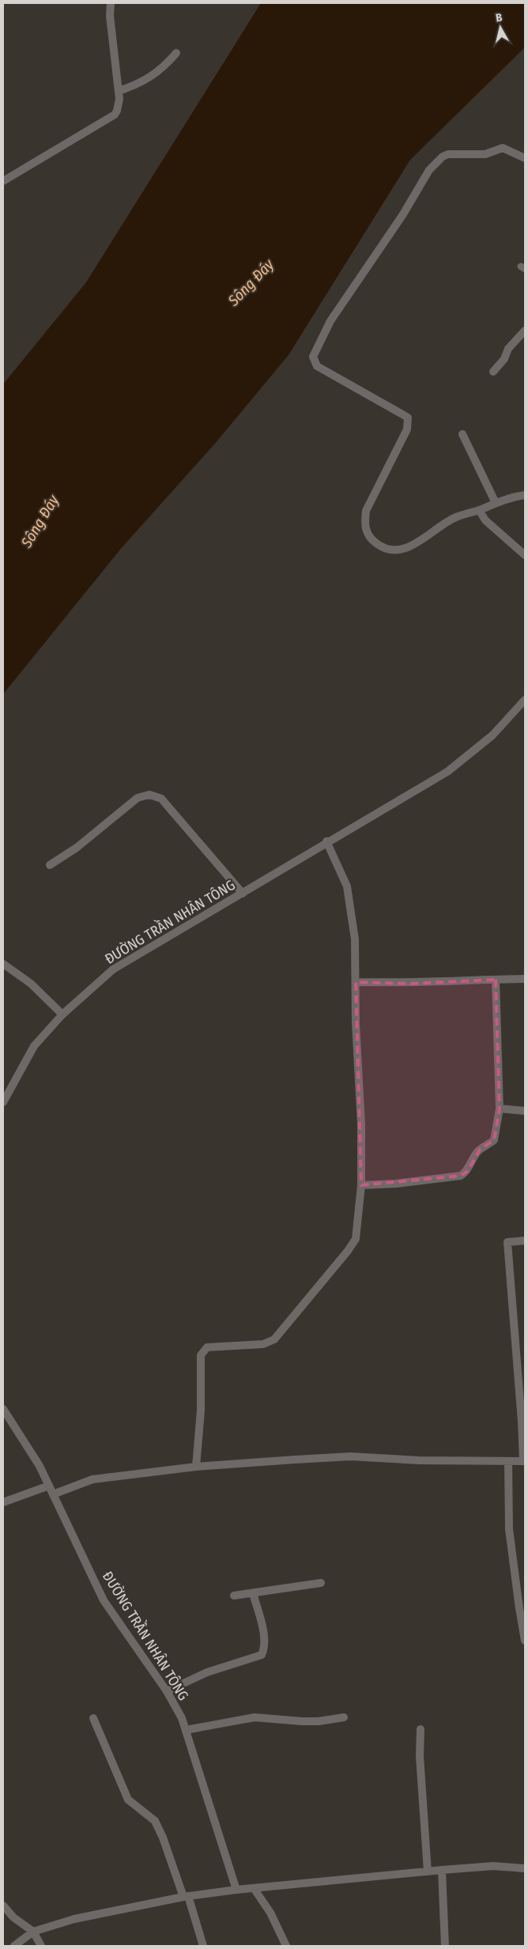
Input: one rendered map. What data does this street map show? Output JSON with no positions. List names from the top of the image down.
{
  "streets": {
    "street": ["ĐƯỜNG TRẦN NHÂN TÔNG"]
  },
  "water": ["Sông Đáy"],
  "north": "top"
}
